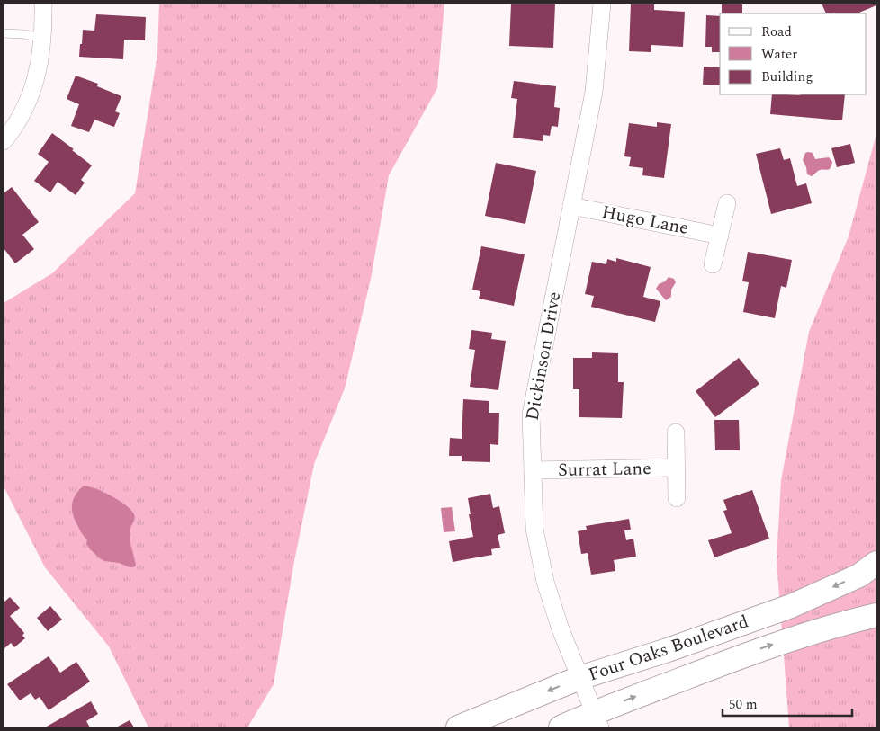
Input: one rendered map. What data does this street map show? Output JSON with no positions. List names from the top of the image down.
{
  "streets": {
    "street": [
      "Hugo Lane",
      "Dickinson Drive",
      "Surrat Lane",
      "Four Oaks Boulevard"
    ]
  },
  "crossings": [
    ["Hugo Lane", "Dickinson Drive"],
    ["Dickinson Drive", "Surrat Lane"],
    ["Dickinson Drive", "Four Oaks Boulevard"]
  ],
  "legend": ["Road", "Water", "Building"],
  "scale_bar": "50 m"
}
